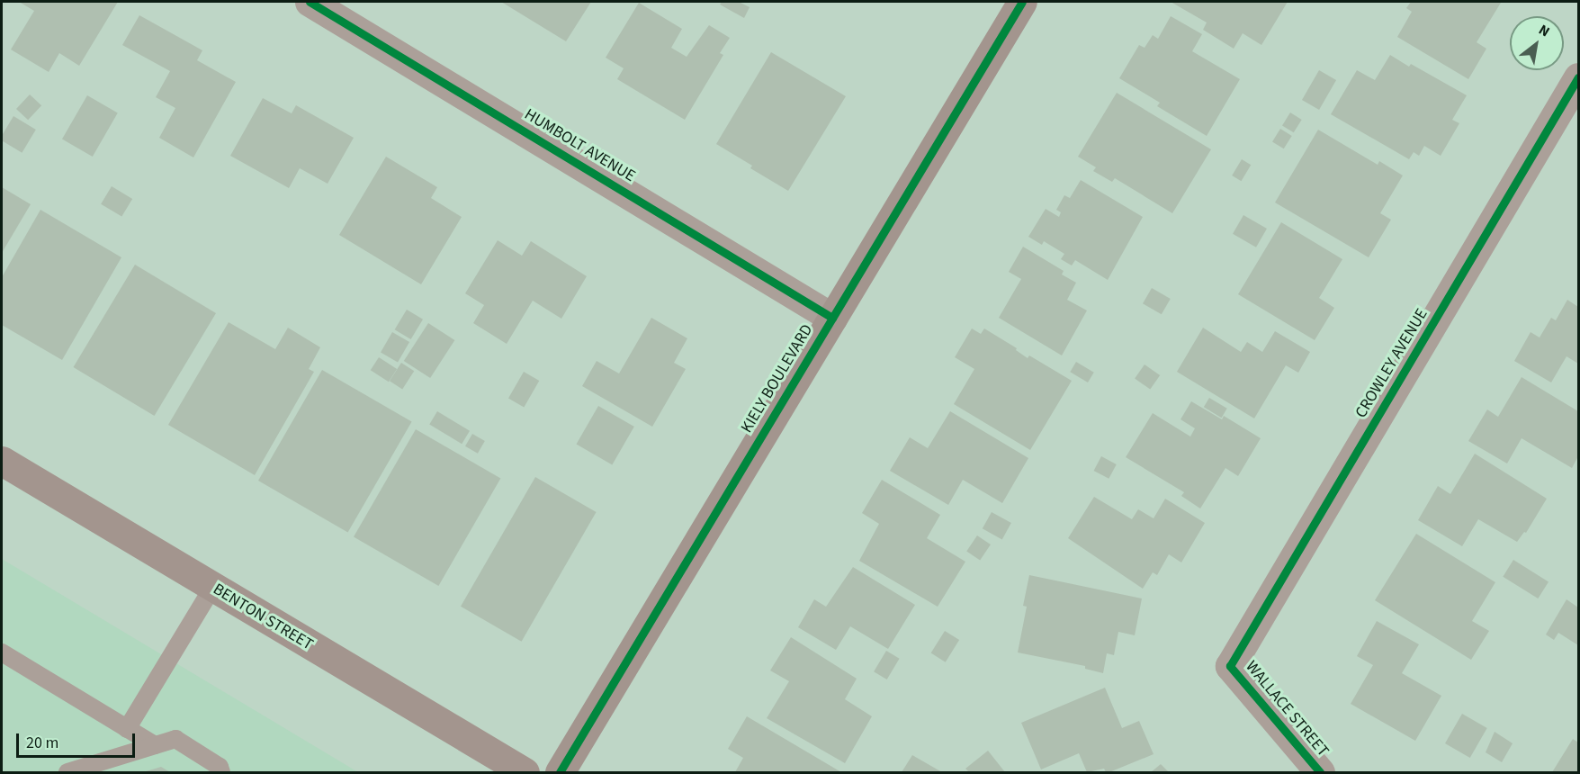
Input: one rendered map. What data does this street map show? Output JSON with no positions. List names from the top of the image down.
{
  "streets": {
    "main road": ["KIELY BOULEVARD", "BENTON STREET"],
    "street": ["HUMBOLT AVENUE", "CROWLEY AVENUE", "WALLACE STREET"]
  },
  "crossings": [
    ["HUMBOLT AVENUE", "KIELY BOULEVARD"],
    ["CROWLEY AVENUE", "WALLACE STREET"]
  ],
  "scale_bar": "20 m",
  "north": "top right"
}
